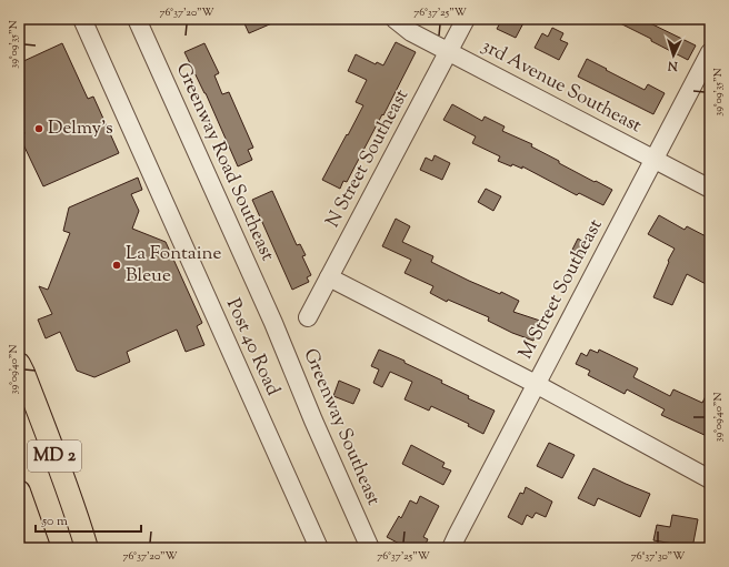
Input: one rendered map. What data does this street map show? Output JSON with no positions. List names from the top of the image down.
{
  "streets": {
    "main road": ["MD 2"],
    "street": [
      "3rd Avenue Southeast",
      "N Street Southeast",
      "Greenway Road Southeast",
      "M Street Southeast",
      "Post 40 Road",
      "Greenway Southeast"
    ]
  },
  "crossings": [
    ["3rd Avenue Southeast", "N Street Southeast"],
    ["3rd Avenue Southeast", "M Street Southeast"],
    ["Greenway Road Southeast", "Greenway Southeast"]
  ],
  "places": ["Delmy’s", "La Fontaine Bleue"],
  "scale_bar": "50 m",
  "north": "bottom",
  "coordinates": [
    "76°37'20\"W",
    "76°37'25\"W",
    "39°09'35\"N",
    "39°09'40\"N",
    "76°37'30\"W"
  ]
}
